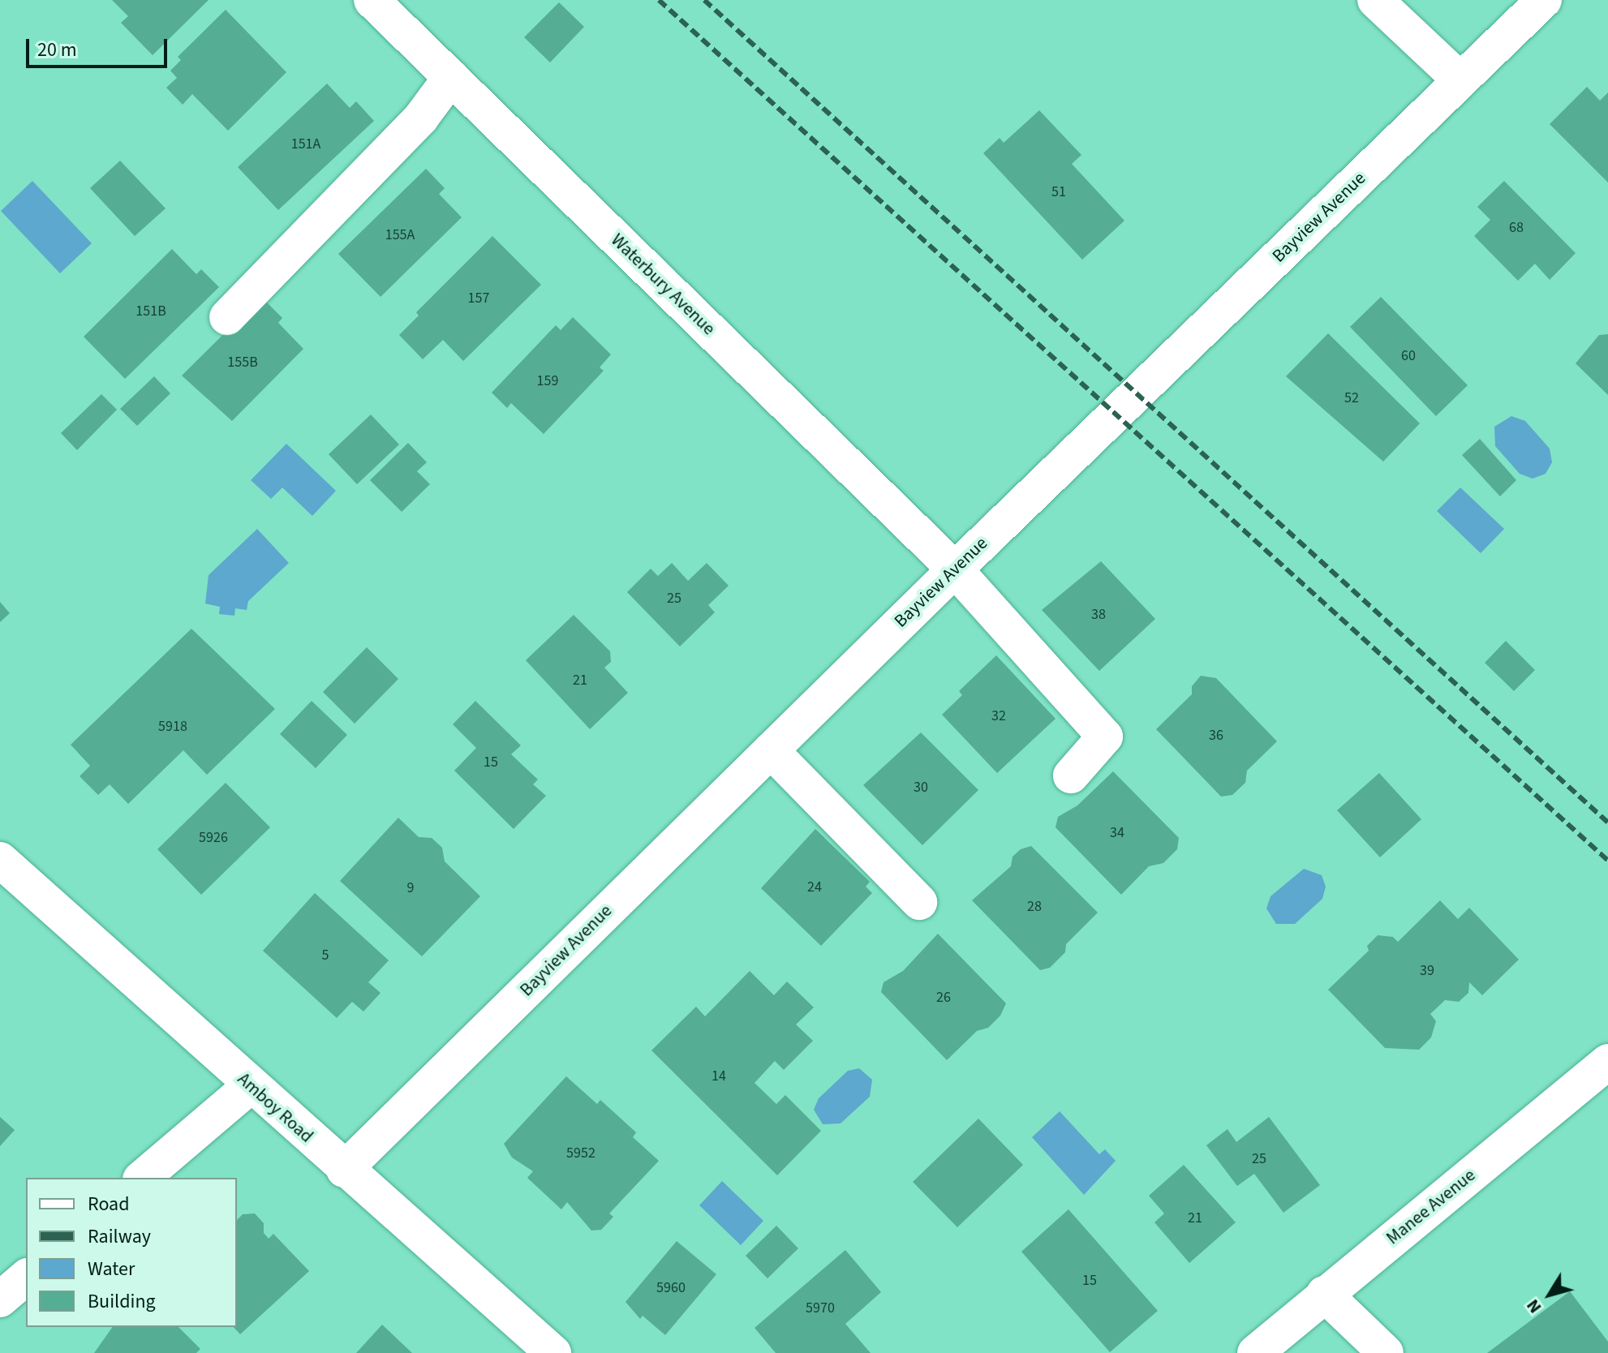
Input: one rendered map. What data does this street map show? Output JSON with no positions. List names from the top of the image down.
{
  "streets": {
    "street": [
      "Bayview Avenue",
      "Waterbury Avenue",
      "Amboy Road",
      "Manee Avenue"
    ]
  },
  "crossings": [
    ["Bayview Avenue", "Waterbury Avenue"],
    ["Bayview Avenue", "Amboy Road"]
  ],
  "house_numbers": [
    "151A",
    "51",
    "68",
    "155A",
    "157",
    "151B",
    "60",
    "155B",
    "159",
    "52",
    "25",
    "38",
    "21",
    "32",
    "5918",
    "36",
    "15",
    "30",
    "34",
    "5926",
    "24",
    "9",
    "28",
    "5",
    "39",
    "26",
    "14",
    "5952",
    "25",
    "21",
    "15",
    "5960",
    "5970"
  ],
  "legend": [
    "Road",
    "Railway",
    "Water",
    "Building"
  ],
  "scale_bar": "20 m",
  "north": "bottom left"
}
